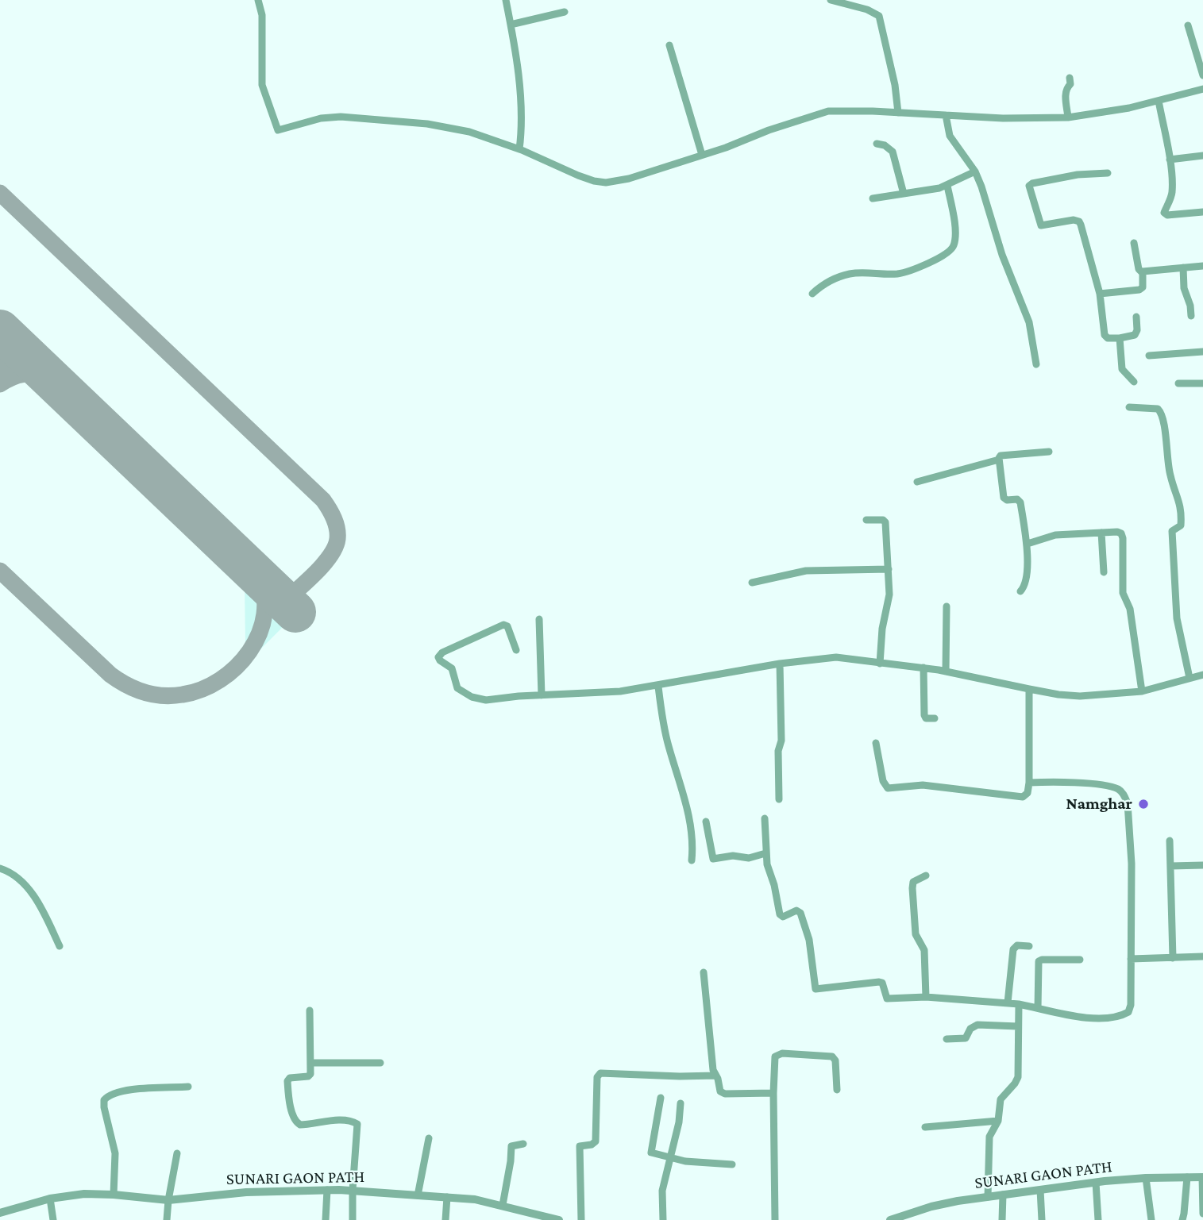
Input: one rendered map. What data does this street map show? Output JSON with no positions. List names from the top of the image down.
{
  "streets": {
    "street": ["SUNARI GAON PATH"]
  },
  "places": ["Namghar"]
}
